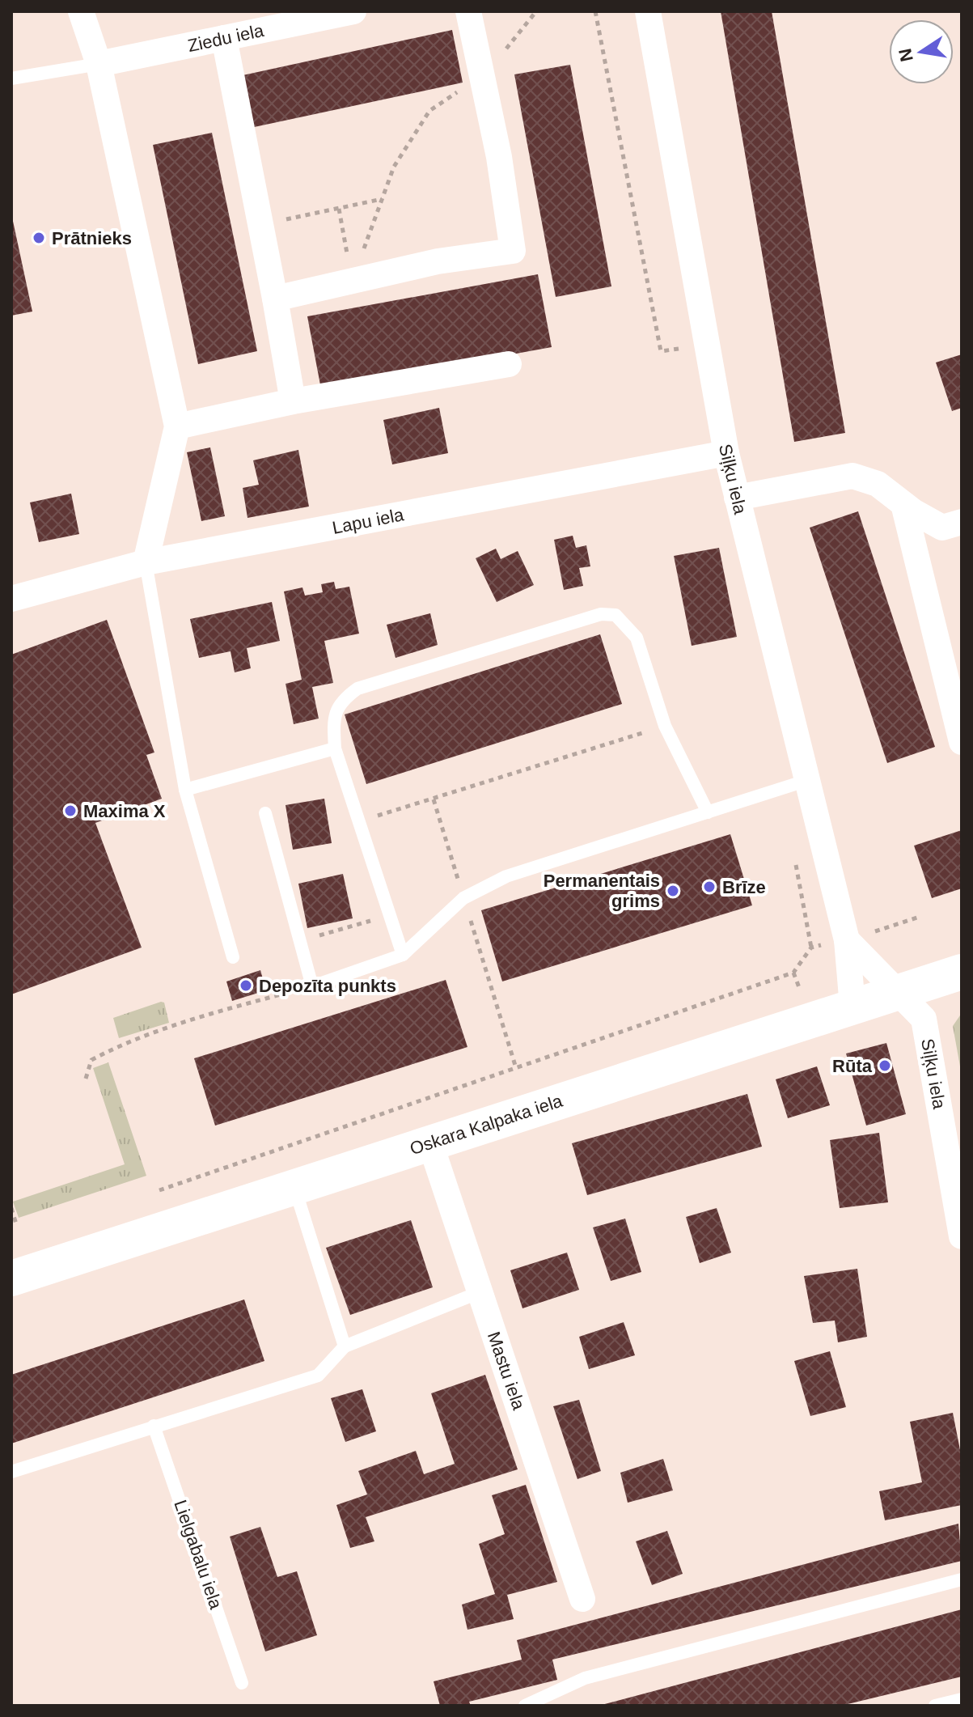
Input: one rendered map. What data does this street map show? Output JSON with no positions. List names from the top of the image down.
{
  "streets": {
    "main road": ["Oskara Kalpaka iela"],
    "street": [
      "Ziedu iela",
      "Siļķu iela",
      "Lapu iela",
      "Mastu iela"
    ],
    "lane": ["Lielgabalu iela"]
  },
  "crossings": [
    ["Siļķu iela", "Lapu iela"],
    ["Siļķu iela", "Oskara Kalpaka iela"],
    ["Oskara Kalpaka iela", "Mastu iela"]
  ],
  "places": [
    "Prātnieks",
    "Maxima X",
    "Brīze",
    "Permanentais grims",
    "Depozīta punkts",
    "Rūta"
  ],
  "north": "left"
}
